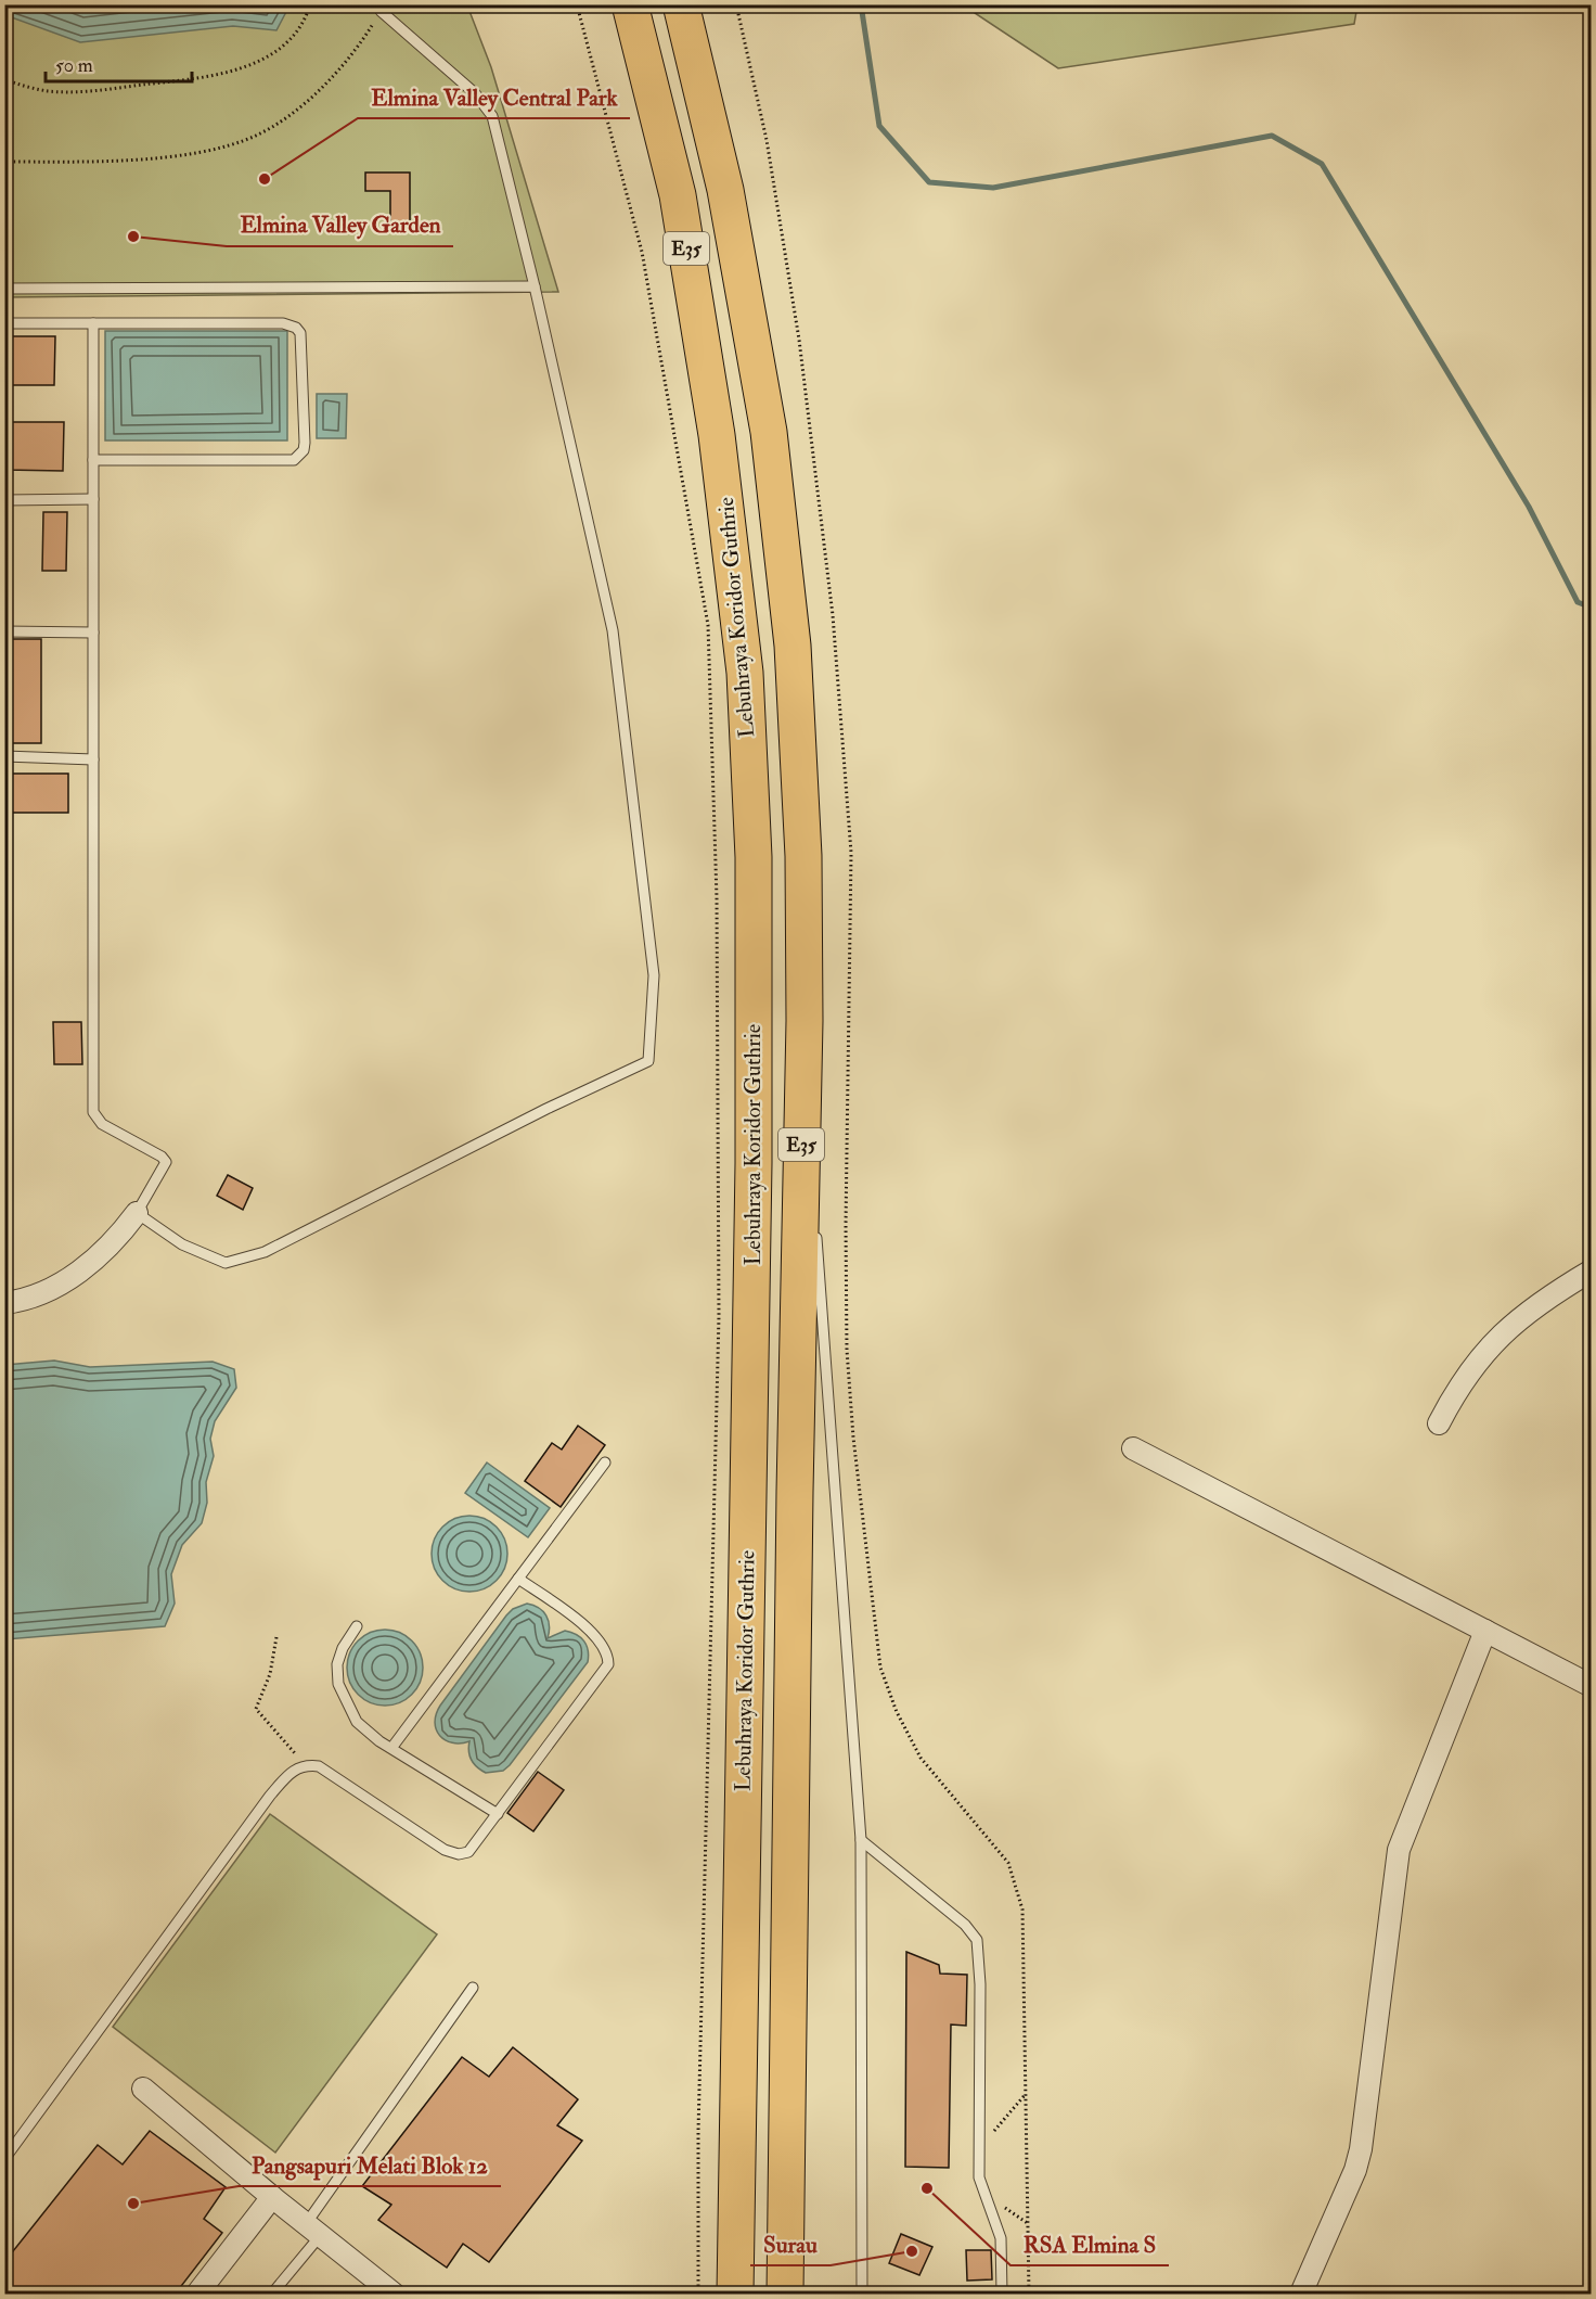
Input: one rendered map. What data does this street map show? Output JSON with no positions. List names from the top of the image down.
{
  "streets": {
    "highway": ["E35", "Lebuhraya Koridor Guthrie"]
  },
  "places": [
    "Elmina Valley Central Park",
    "Elmina Valley Garden",
    "RSA Elmina S",
    "Pangsapuri Melati Blok 12",
    "Surau"
  ],
  "scale_bar": "50 m"
}
